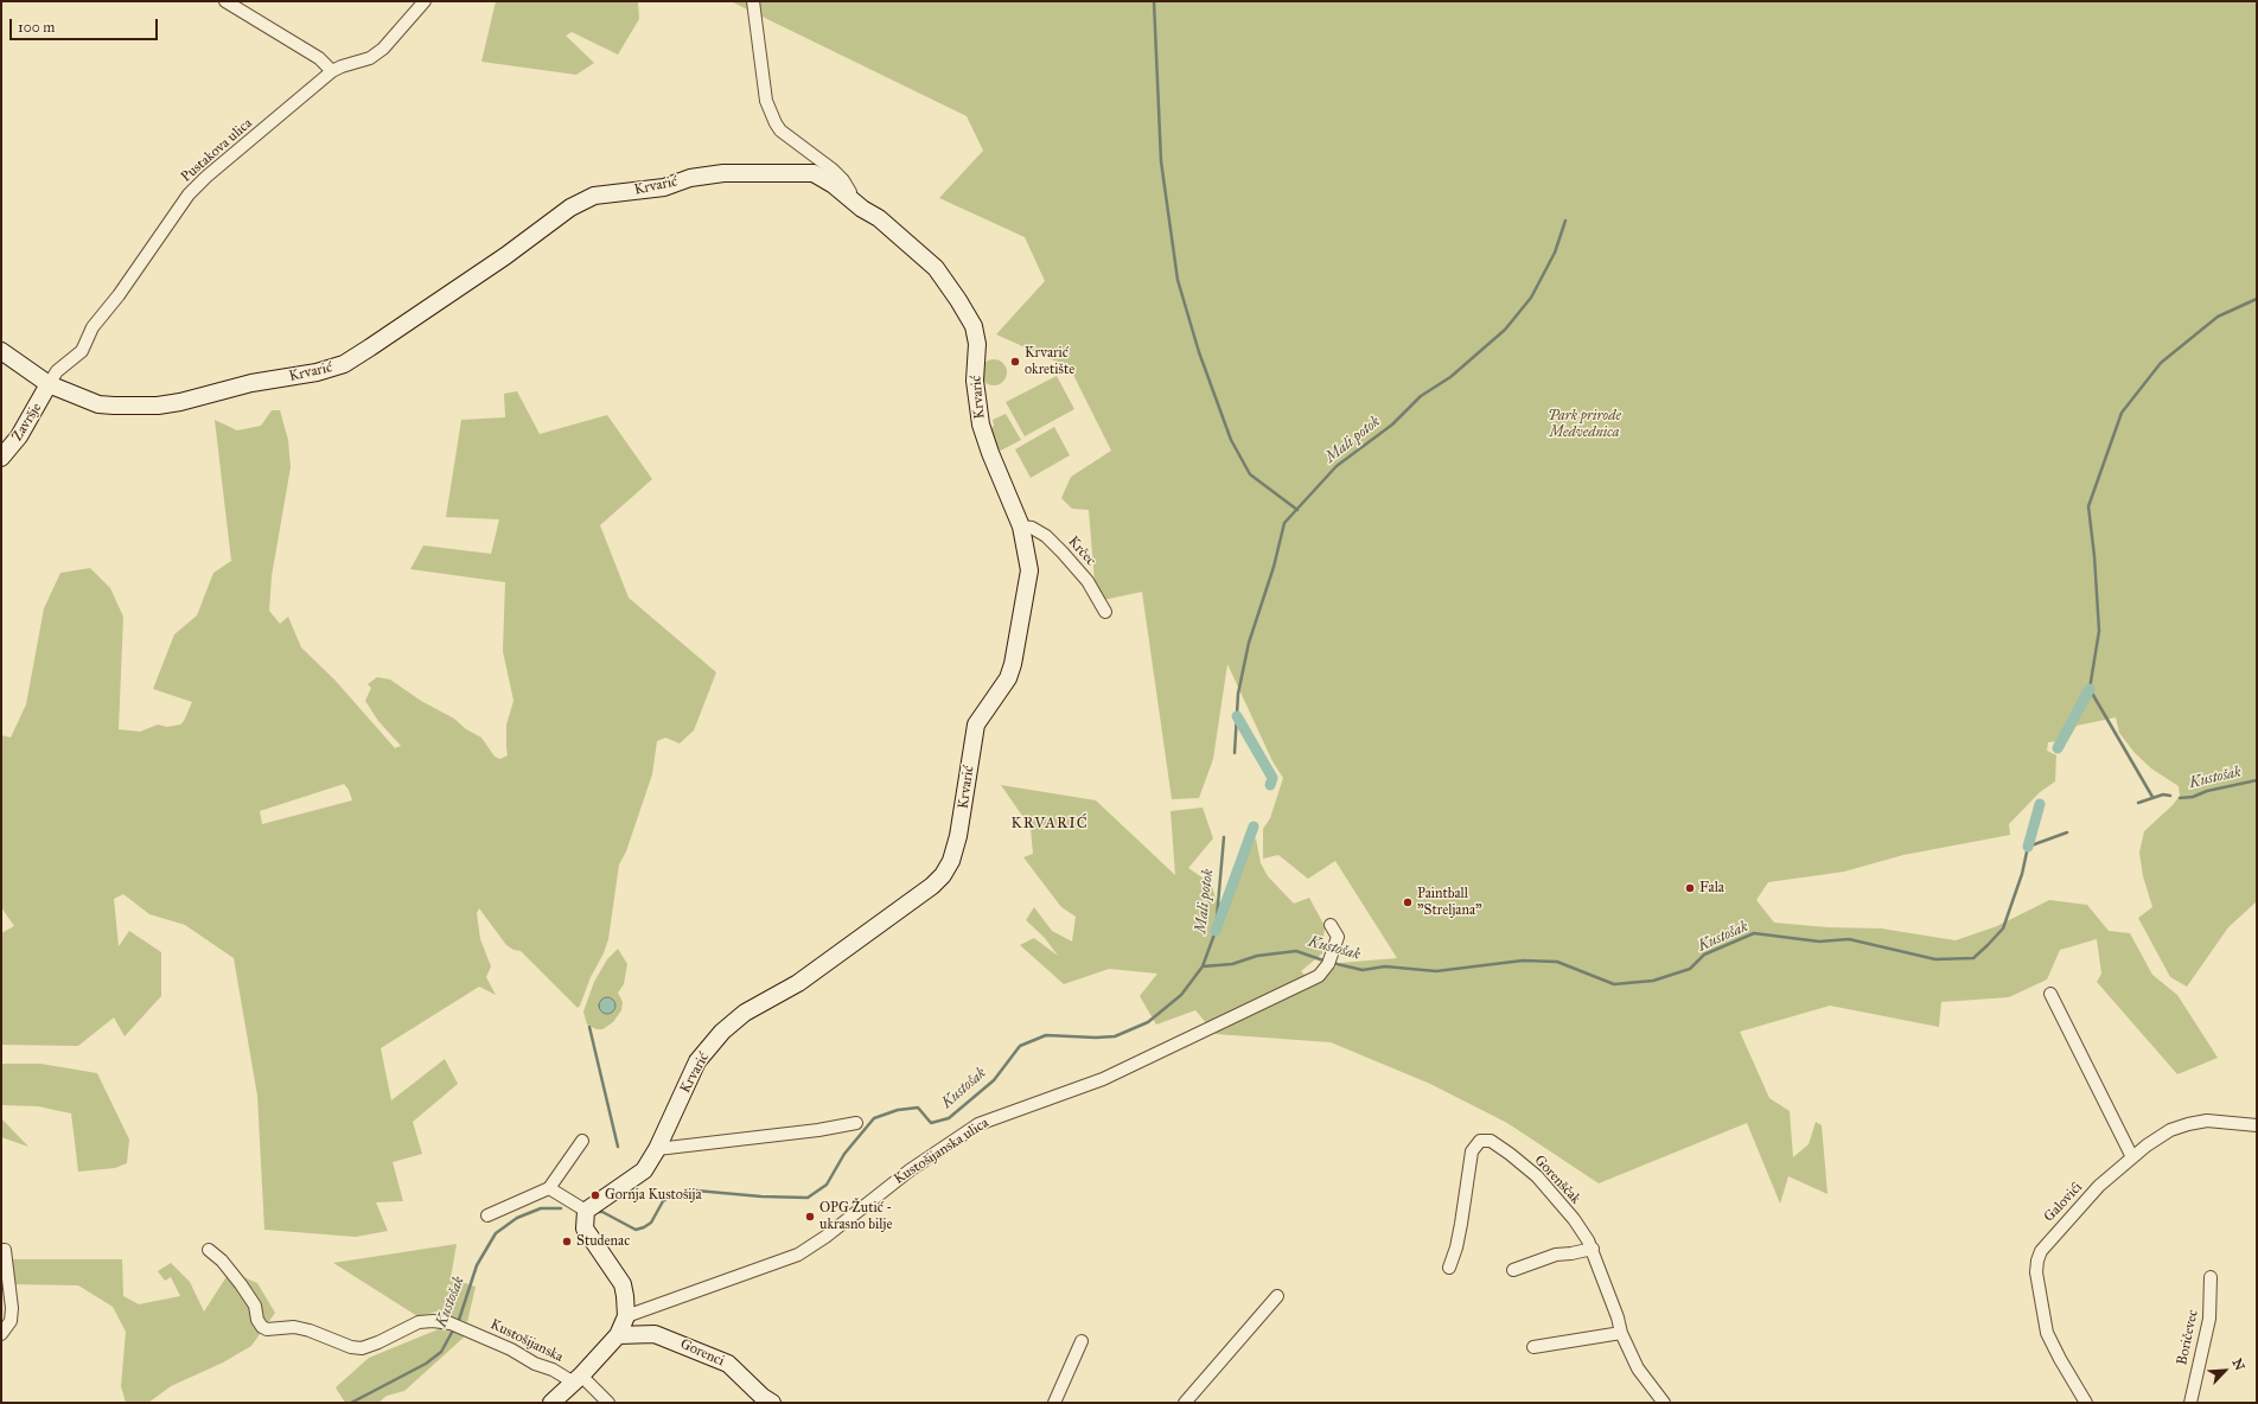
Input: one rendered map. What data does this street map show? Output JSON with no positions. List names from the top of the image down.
{
  "streets": {
    "street": [
      "Pustakova ulica",
      "Krvarić",
      "Završje",
      "Krčec",
      "Kustošijanska ulica",
      "Gorenščak",
      "Galovići",
      "Boričevec",
      "Kustošijanska",
      "Gorenci"
    ]
  },
  "crossings": [
    ["Pustakova ulica", "Krvarić"],
    ["Pustakova ulica", "Završje"],
    ["Krvarić", "Završje"],
    ["Krvarić", "Krčec"]
  ],
  "districts": ["KRVARIĆ"],
  "water": ["Mali potok", "Kustošak"],
  "parks": ["Park prirode Medvednica"],
  "places": [
    "Krvarić okretište",
    "Fala",
    "Paintball \"Streljana\"",
    "Gornja Kustošija",
    "OPG Žutić - ukrasno bilje",
    "Studenac"
  ],
  "scale_bar": "100 m",
  "north": "top right"
}
